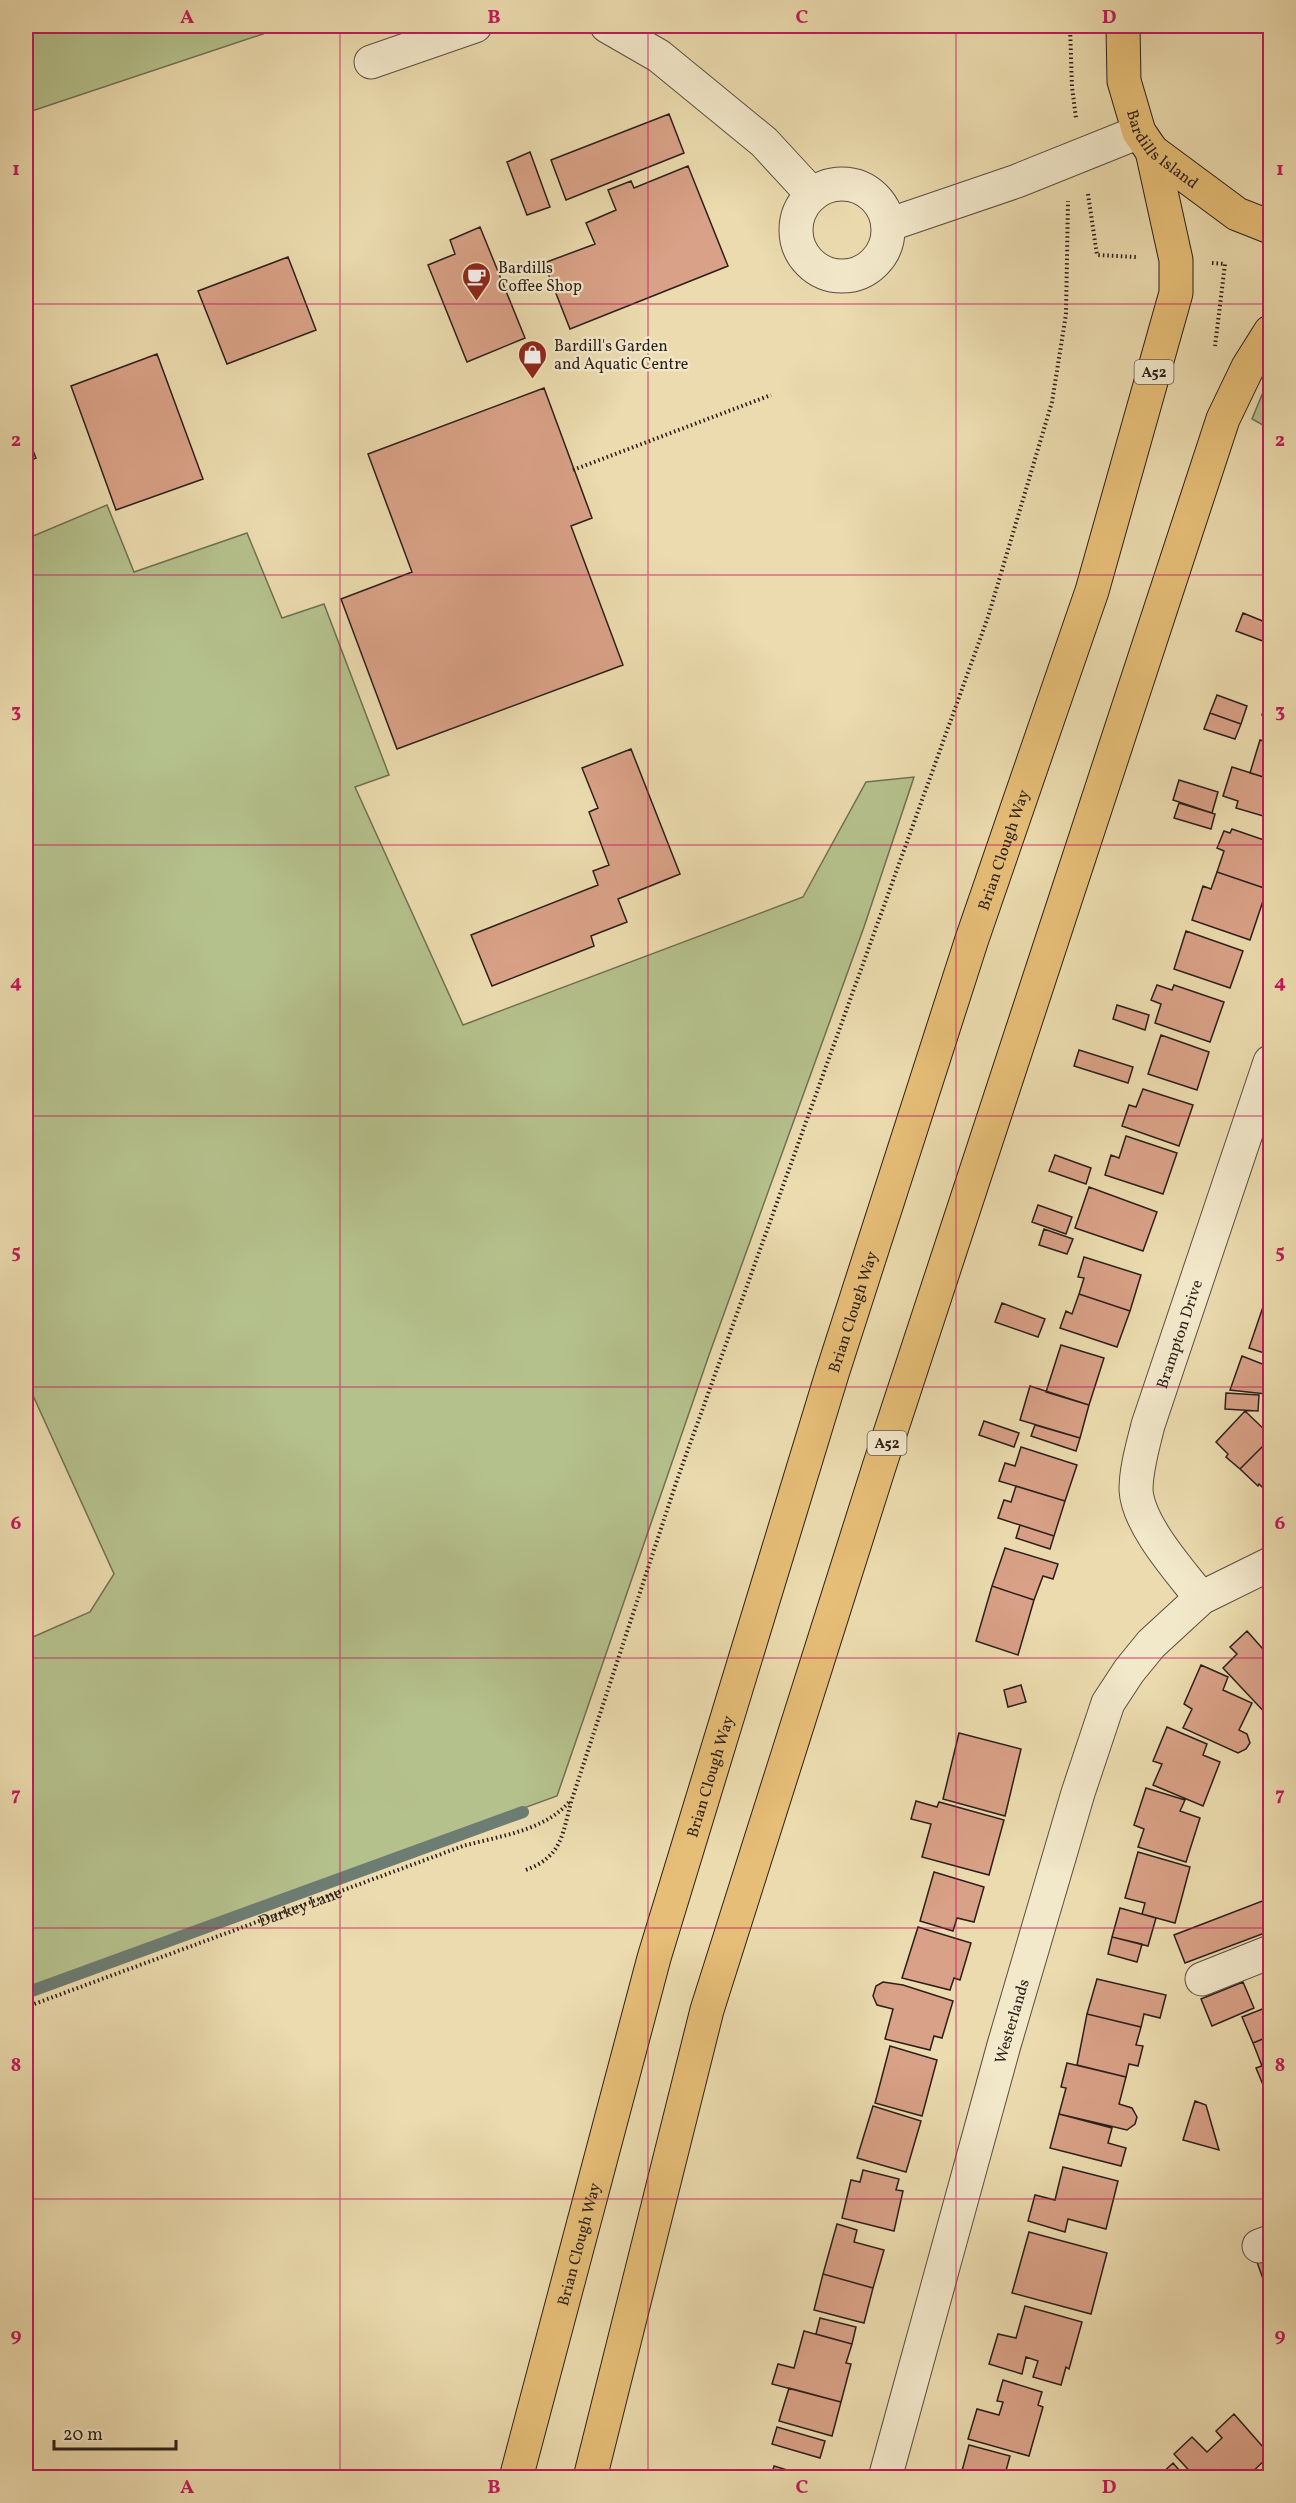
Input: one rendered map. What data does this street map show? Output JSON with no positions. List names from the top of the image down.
{
  "streets": {
    "highway": ["Bardills Island", "A52", "Brian Clough Way"],
    "street": ["Brampton Drive", "Westerlands"],
    "path": ["Darkey Lane"]
  },
  "crossings": [
    ["Bardills Island", "Brian Clough Way"],
    ["Brampton Drive", "Westerlands"]
  ],
  "places": {
    "cafe": ["Bardills Coffee Shop"],
    "shop": ["Bardill's Garden and Aquatic Centre"]
  },
  "scale_bar": "20 m",
  "grid": {
    "columns": [
      "A",
      "B",
      "C",
      "D"
    ],
    "rows": [
      "1",
      "2",
      "3",
      "4",
      "5",
      "6",
      "7",
      "8",
      "9"
    ]
  }
}
